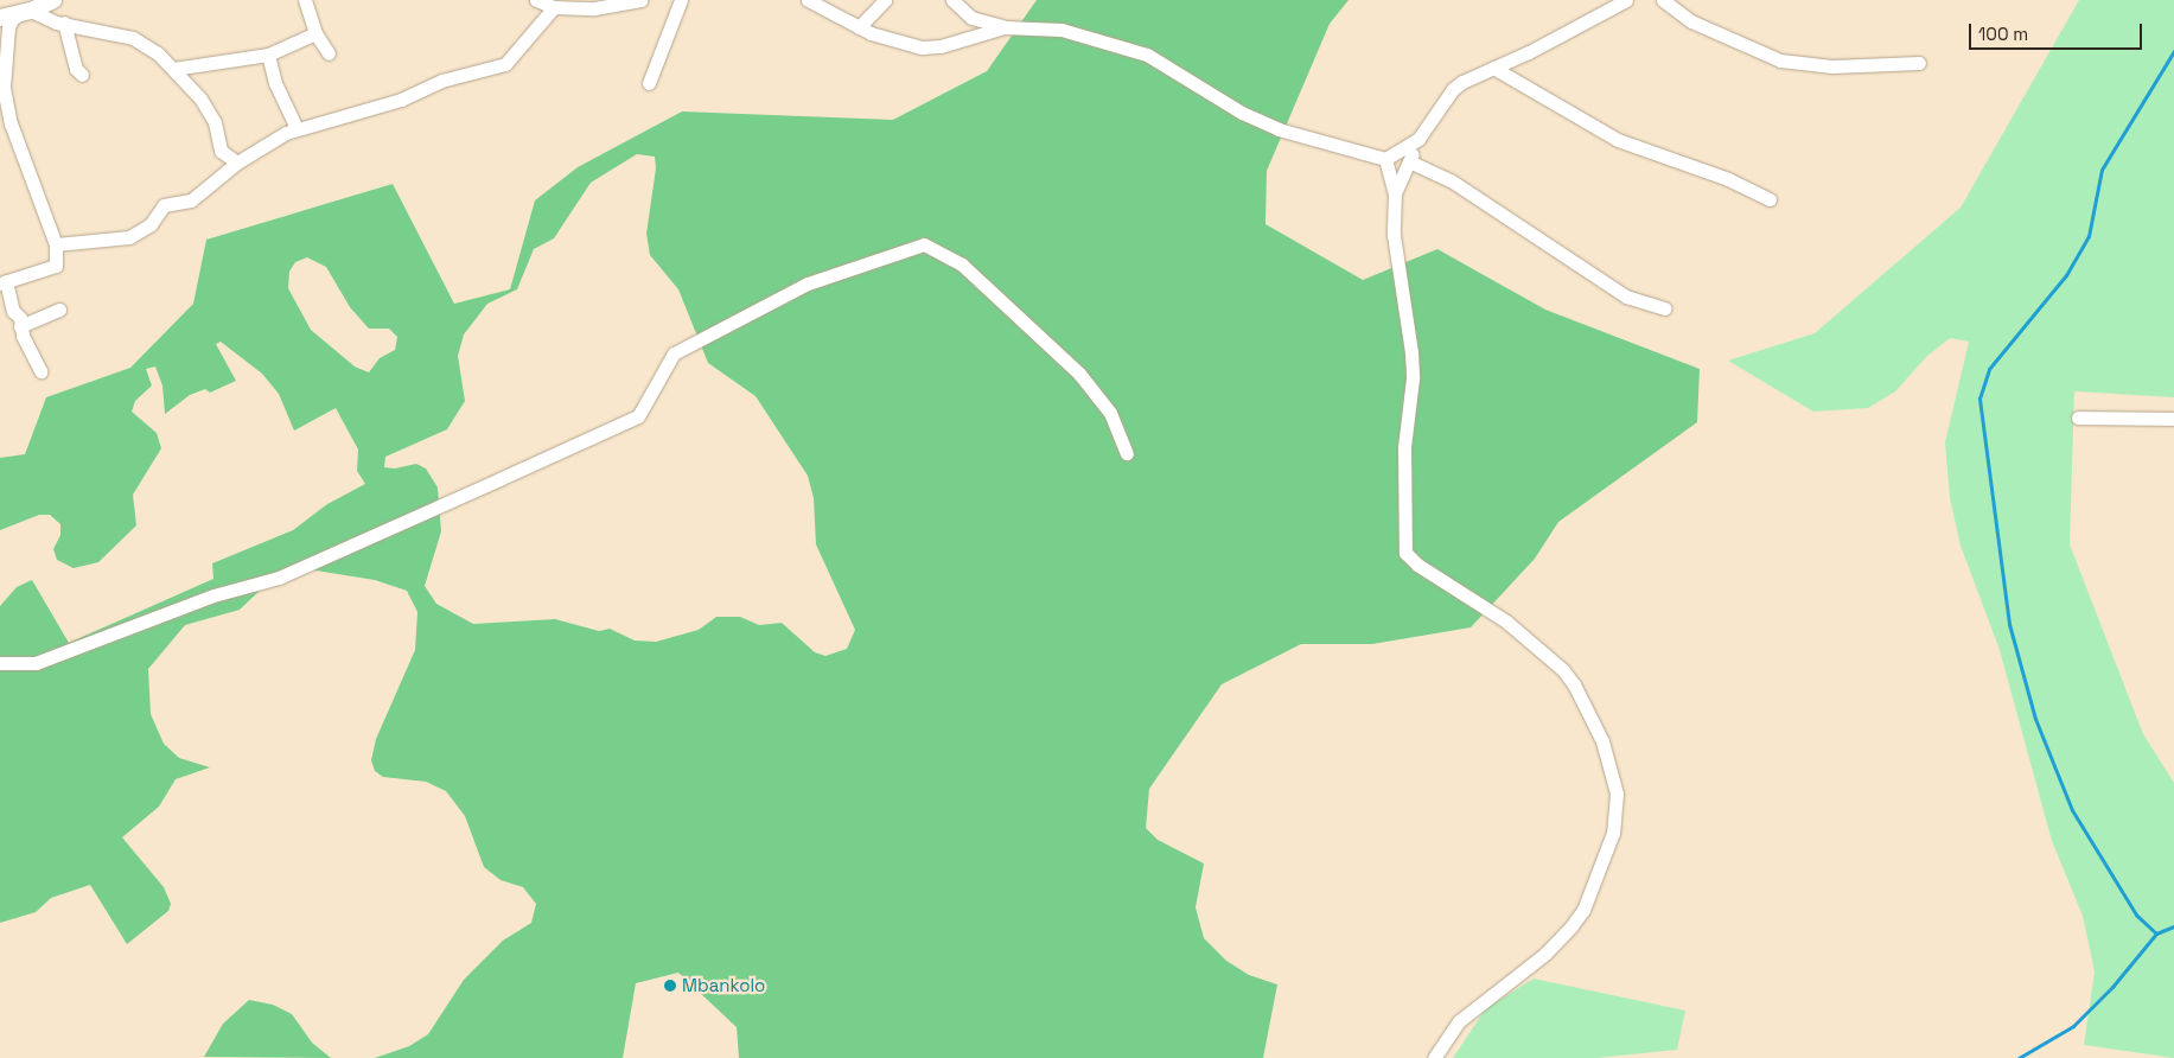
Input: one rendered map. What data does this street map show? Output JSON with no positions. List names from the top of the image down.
{
  "places": ["Mbankolo"],
  "scale_bar": "100 m"
}
